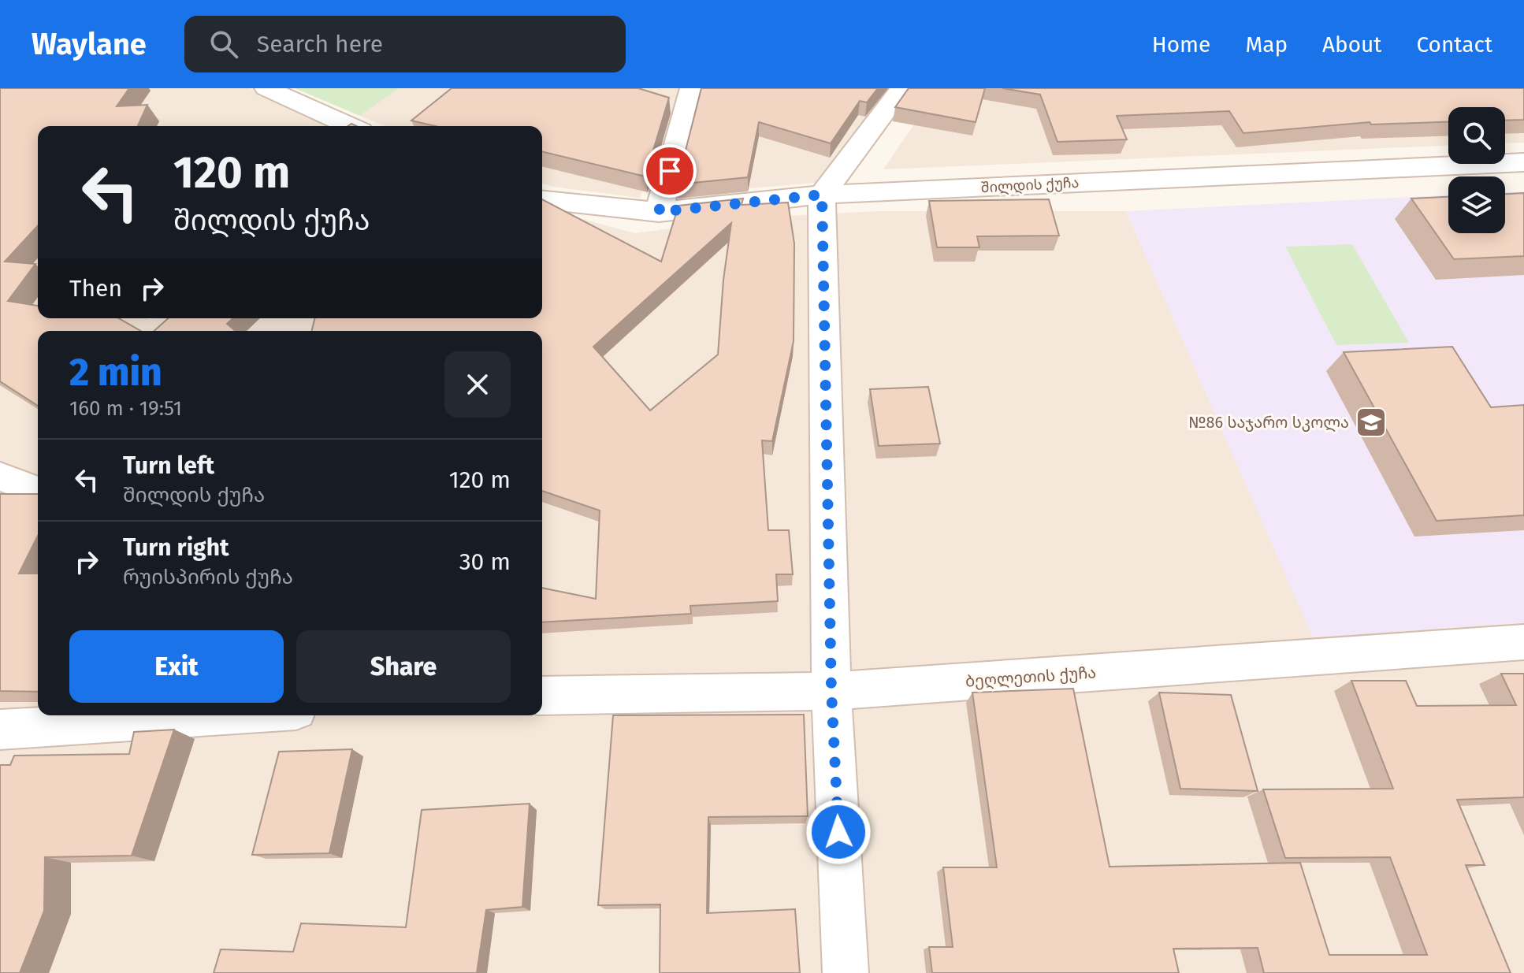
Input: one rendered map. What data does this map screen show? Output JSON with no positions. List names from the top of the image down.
{
  "streets": {
    "street": ["შილდის ქუჩა", "ბეღლეთის ქუჩა"]
  },
  "places": {
    "school or university": ["№86 საჯარო სკოლა"]
  },
  "page": {
    "header": "Waylane",
    "search": "Search here",
    "nav": [
      "Home",
      "Map",
      "About",
      "Contact"
    ],
    "turn": ["120 m", "შილდის ქუჩა"],
    "then": "Then",
    "heading": ["2 min", "160 m · 19:51"],
    "list": [
      {
        "name": "Turn left",
        "note": "შილდის ქუჩა",
        "value": "120 m"
      },
      {
        "name": "Turn right",
        "note": "რუისპირის ქუჩა",
        "value": "30 m"
      }
    ],
    "buttons": ["Exit", "Share"]
  }
}
